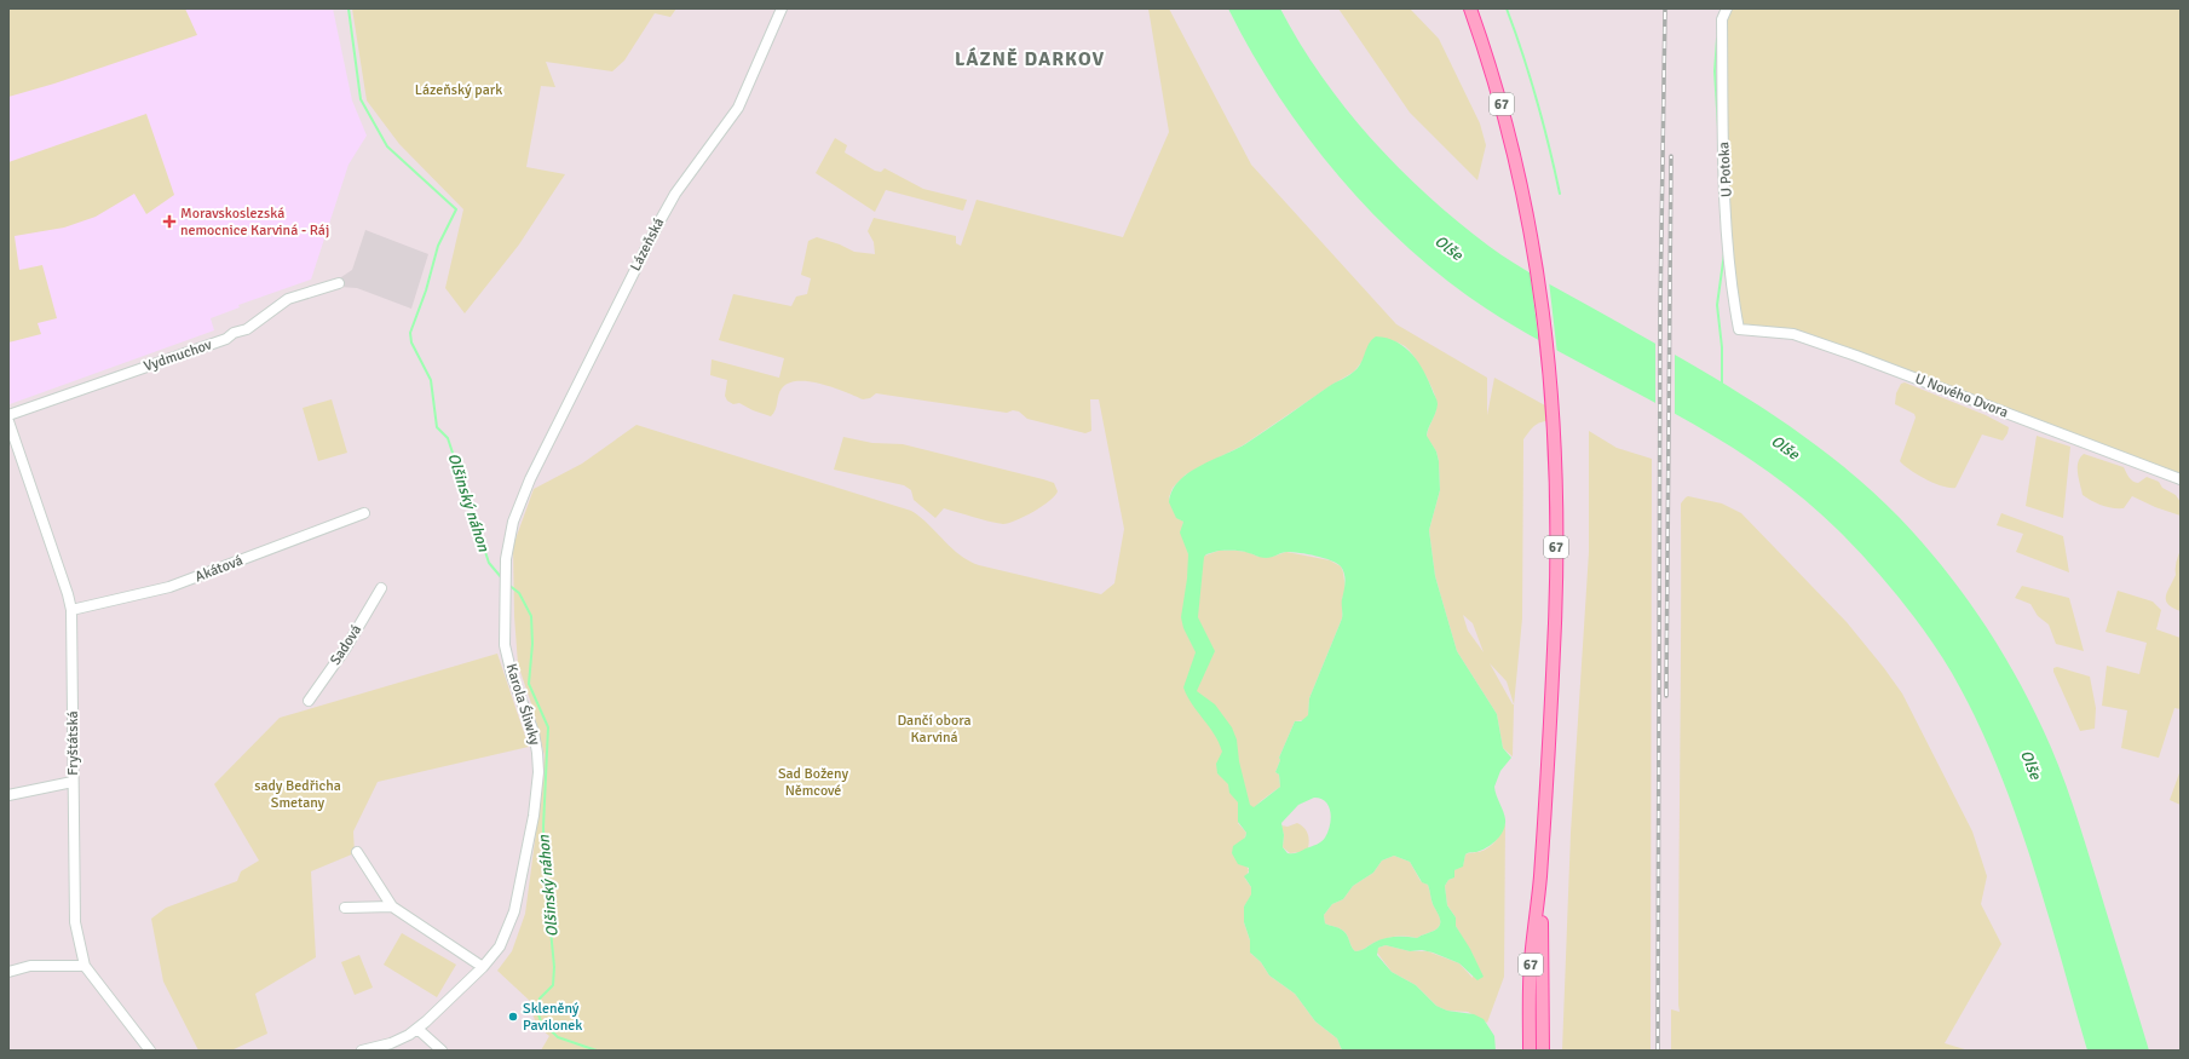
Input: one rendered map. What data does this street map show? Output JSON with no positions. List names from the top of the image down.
{
  "streets": {
    "main road": ["67"],
    "street": [
      "U Potoka",
      "Lázeňská",
      "Vydmuchov",
      "U Nového Dvora",
      "Akátová",
      "Sadová",
      "Karola Śliwky",
      "Fryštátská"
    ]
  },
  "crossings": [
    ["U Potoka", "U Nového Dvora"],
    ["Lázeňská", "Karola Śliwky"],
    ["Akátová", "Fryštátská"]
  ],
  "districts": ["LÁZNĚ DARKOV"],
  "water": ["Olše", "Olšinský náhon"],
  "parks": [
    "Lázeňský park",
    "Dančí obora Karviná",
    "Sad Boženy Němcové",
    "sady Bedřicha Smetany"
  ],
  "places": {
    "health": ["Moravskoslezská nemocnice Karviná - Ráj"],
    "other": ["Skleněný Pavilonek"]
  }
}
